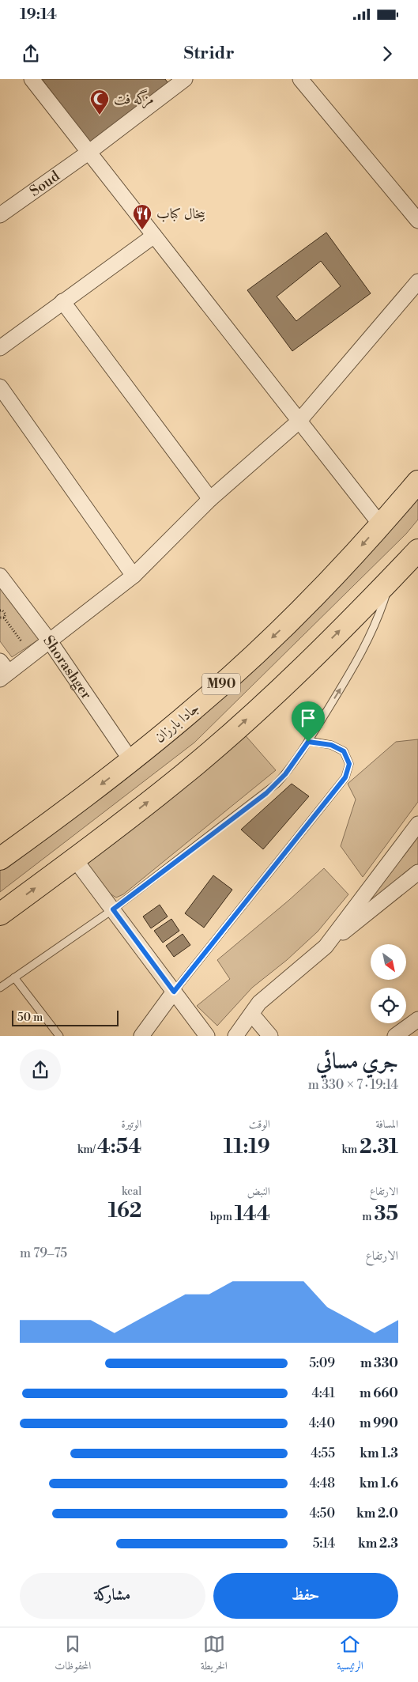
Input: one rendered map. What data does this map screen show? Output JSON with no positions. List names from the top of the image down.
{
  "streets": {
    "highway": ["M90", "جادا بارزان"],
    "street": ["Soud", "Shorashger"]
  },
  "crossings": [
    ["Shorashger", "جادا بارزان"]
  ],
  "places": {
    "mosque": ["مزگه فت"],
    "restaurant": ["بيخال كباب"]
  },
  "scale_bar": "50 m",
  "north": "bottom right",
  "page": {
    "status": "19:14",
    "header": "Stridr",
    "scale": "50 m",
    "heading": ["جري مسائي", "19:14 · 7 × 330 m"],
    "stats": [
      ["المسافة", "2.31 km"],
      ["الوقت", "11:19"],
      ["الوتيرة", "4:54 /km"],
      ["الارتفاع", "35 m"],
      ["النبض", "144 bpm"],
      ["kcal", "162"]
    ],
    "chart": ["الارتفاع", "75–79 m"],
    "list": [
      {
        "name": "330 m",
        "note": "5:09"
      },
      {
        "name": "660 m",
        "note": "4:41"
      },
      {
        "name": "990 m",
        "note": "4:40"
      },
      {
        "name": "1.3 km",
        "note": "4:55"
      },
      {
        "name": "1.6 km",
        "note": "4:48"
      },
      {
        "name": "2.0 km",
        "note": "4:50"
      },
      {
        "name": "2.3 km",
        "note": "5:14"
      }
    ],
    "buttons": ["حفظ", "مشاركة"],
    "tabs": ["الرئيسية", "الخريطة", "المحفوظات"]
  }
}
